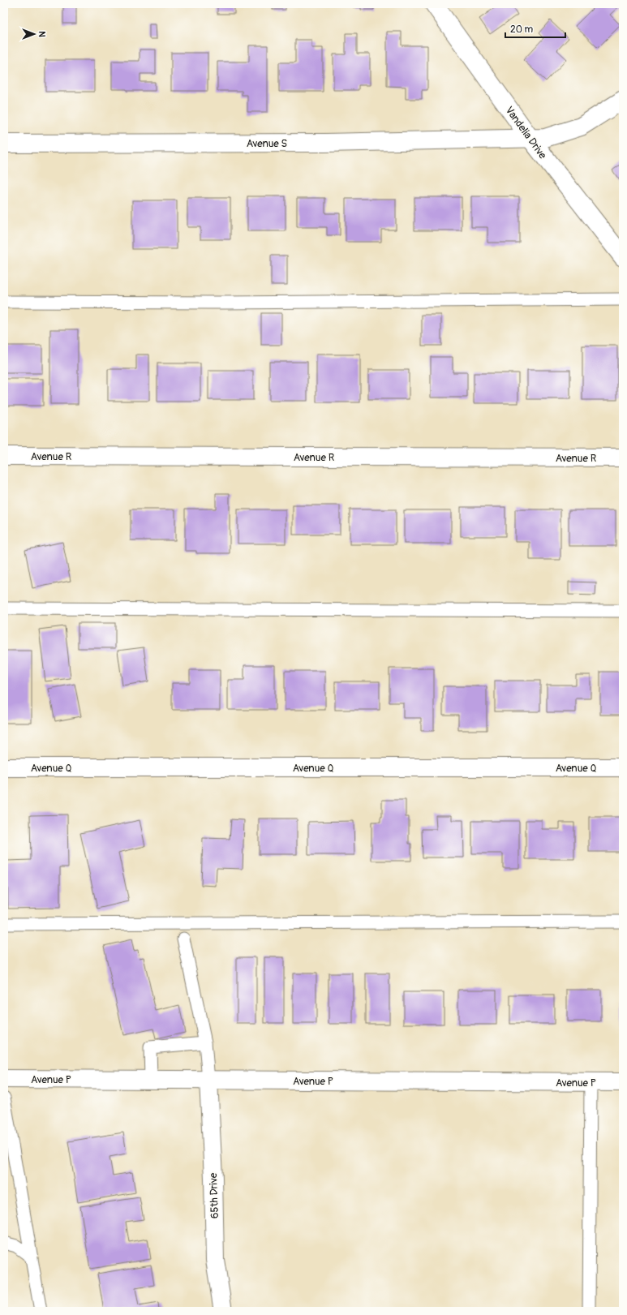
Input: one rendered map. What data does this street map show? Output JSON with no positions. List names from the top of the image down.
{
  "streets": {
    "street": [
      "Vandelia Drive",
      "Avenue S",
      "Avenue R",
      "Avenue Q",
      "Avenue P",
      "65th Drive"
    ]
  },
  "crossings": [
    ["Vandelia Drive", "Avenue S"],
    ["Avenue P", "65th Drive"]
  ],
  "scale_bar": "20 m",
  "north": "right"
}
